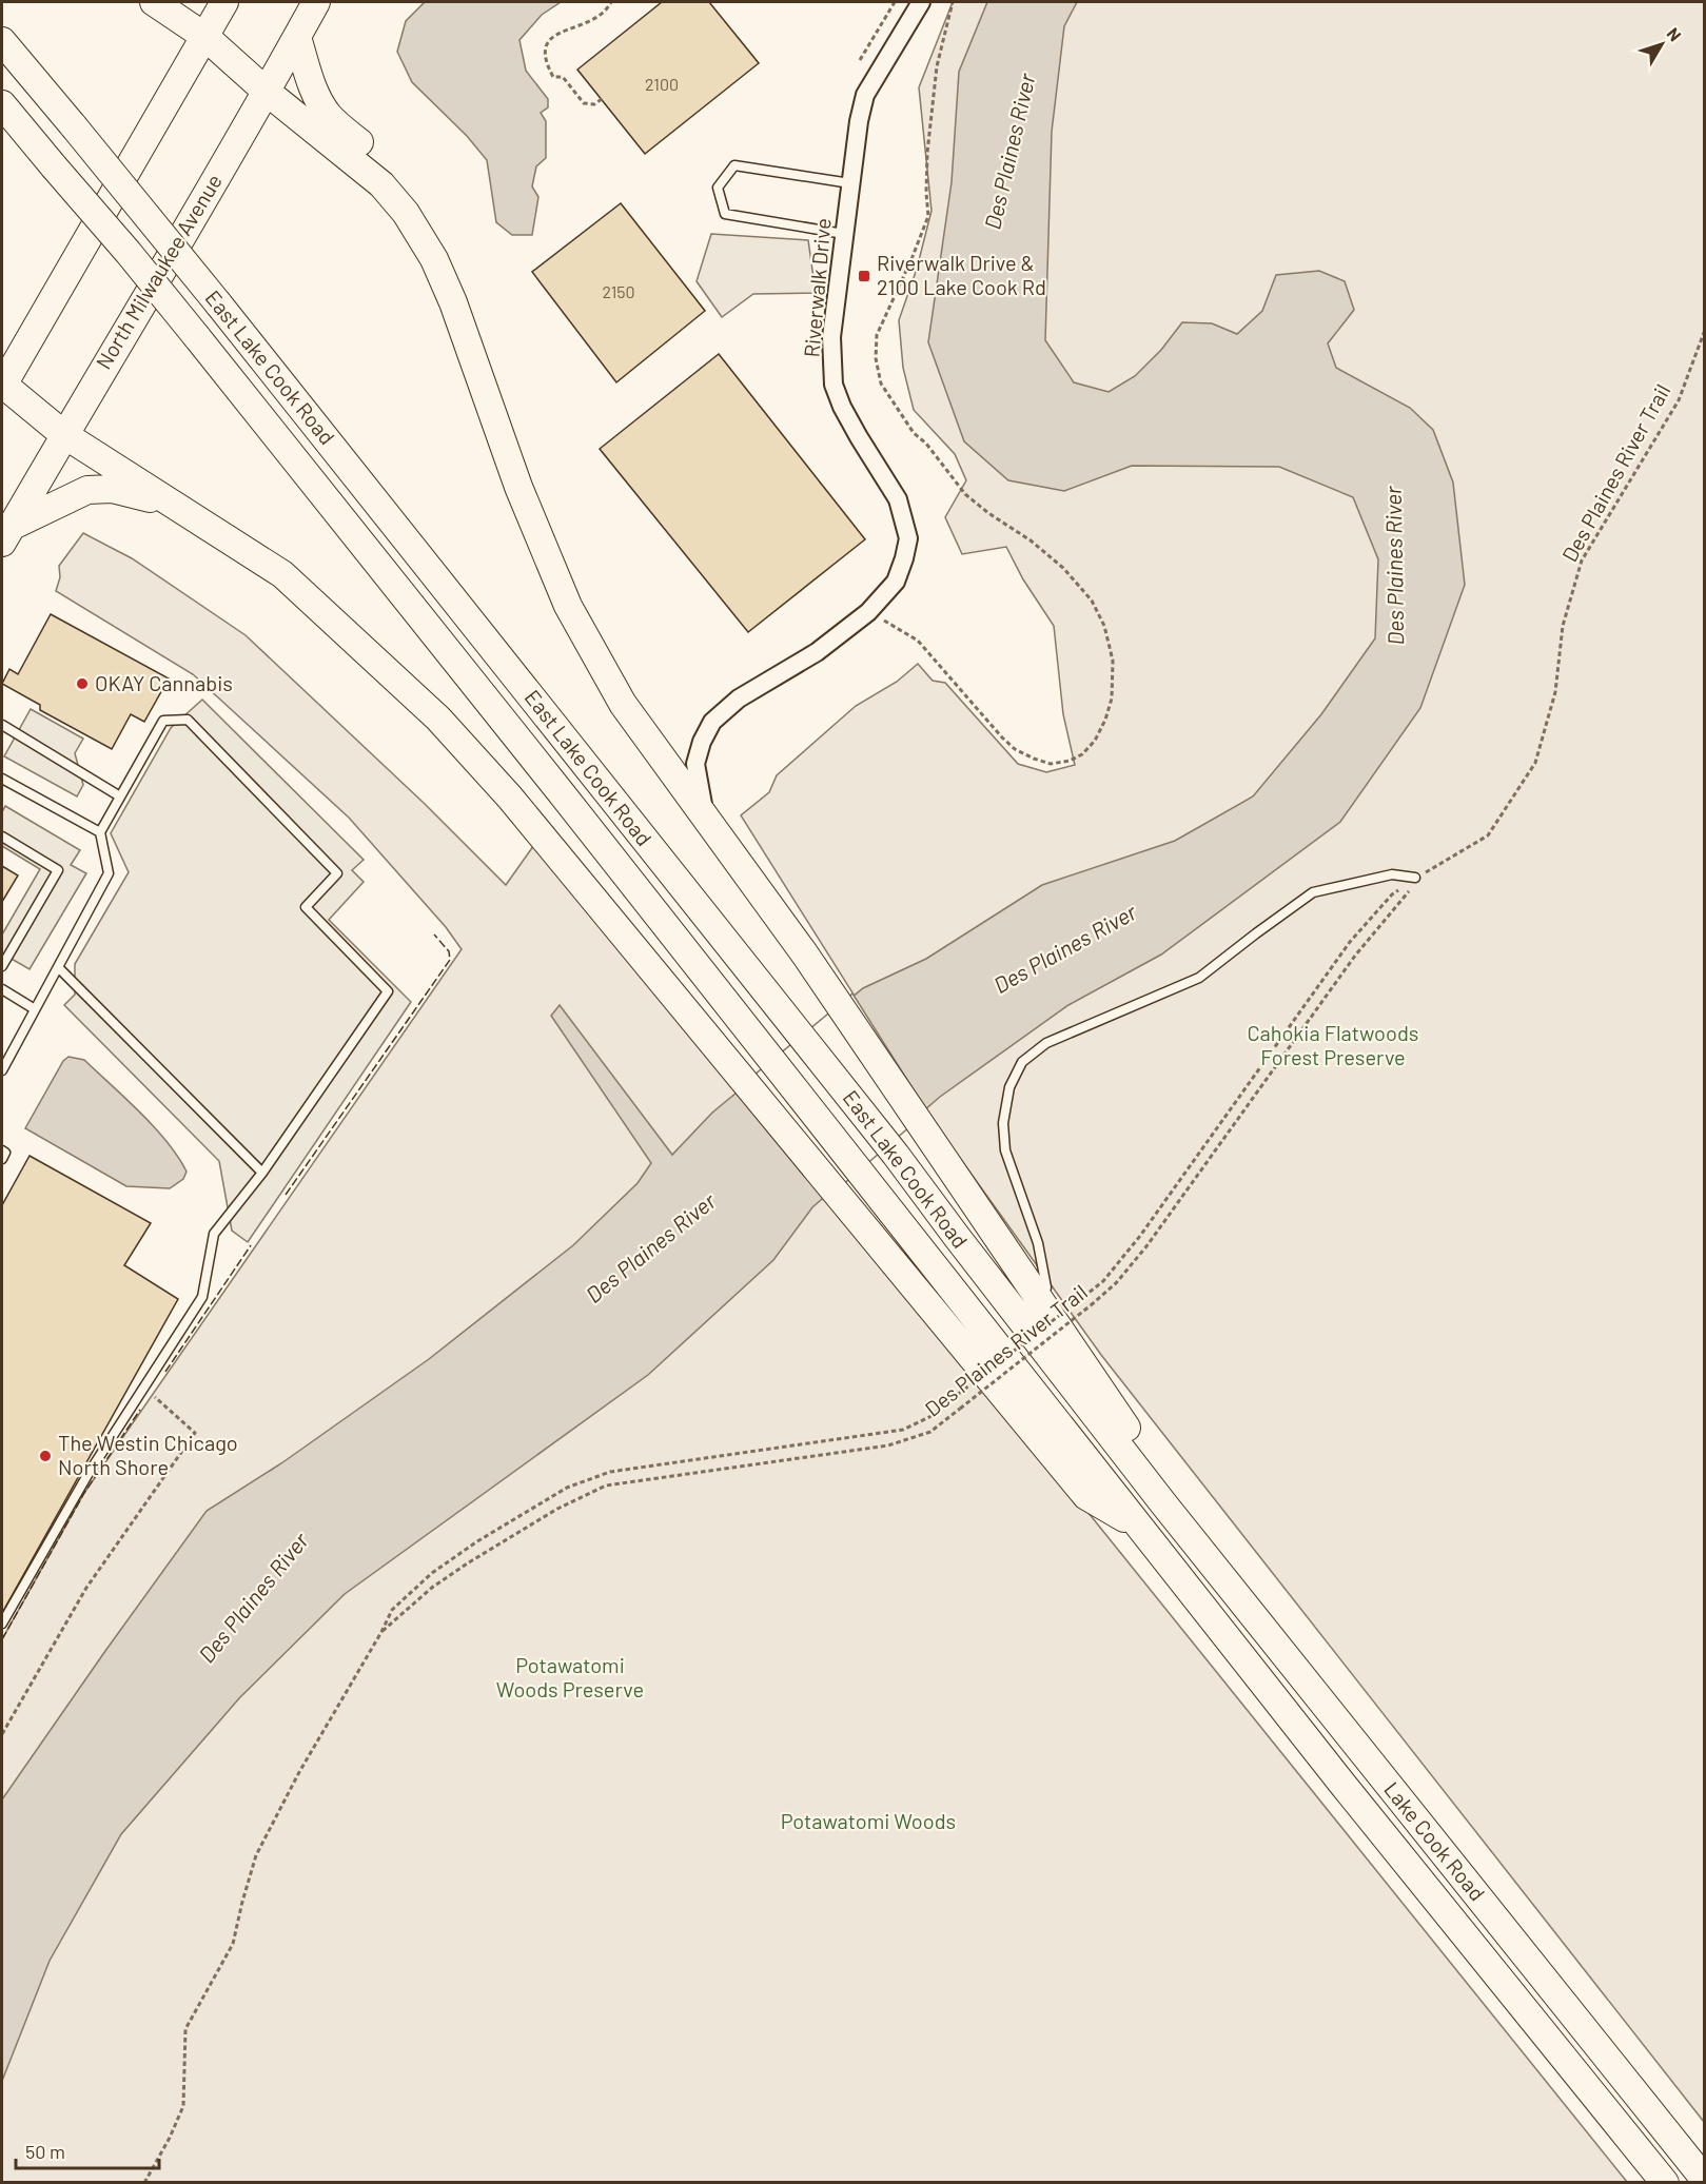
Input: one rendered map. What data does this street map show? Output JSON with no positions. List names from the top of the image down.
{
  "streets": {
    "main road": ["North Milwaukee Avenue", "East Lake Cook Road", "Lake Cook Road"],
    "street": ["Riverwalk Drive"],
    "path": ["Des Plaines River Trail"]
  },
  "crossings": [
    ["East Lake Cook Road", "Lake Cook Road"]
  ],
  "water": ["Des Plaines River"],
  "parks": ["Cahokia Flatwoods Forest Preserve", "Potawatomi Woods Preserve", "Potawatomi Woods"],
  "places": {
    "transit": ["Riverwalk Drive & 2100 Lake Cook Rd"],
    "other": ["OKAY Cannabis", "The Westin Chicago North Shore"]
  },
  "house_numbers": ["2100", "2150"],
  "scale_bar": "50 m",
  "north": "top right"
}
